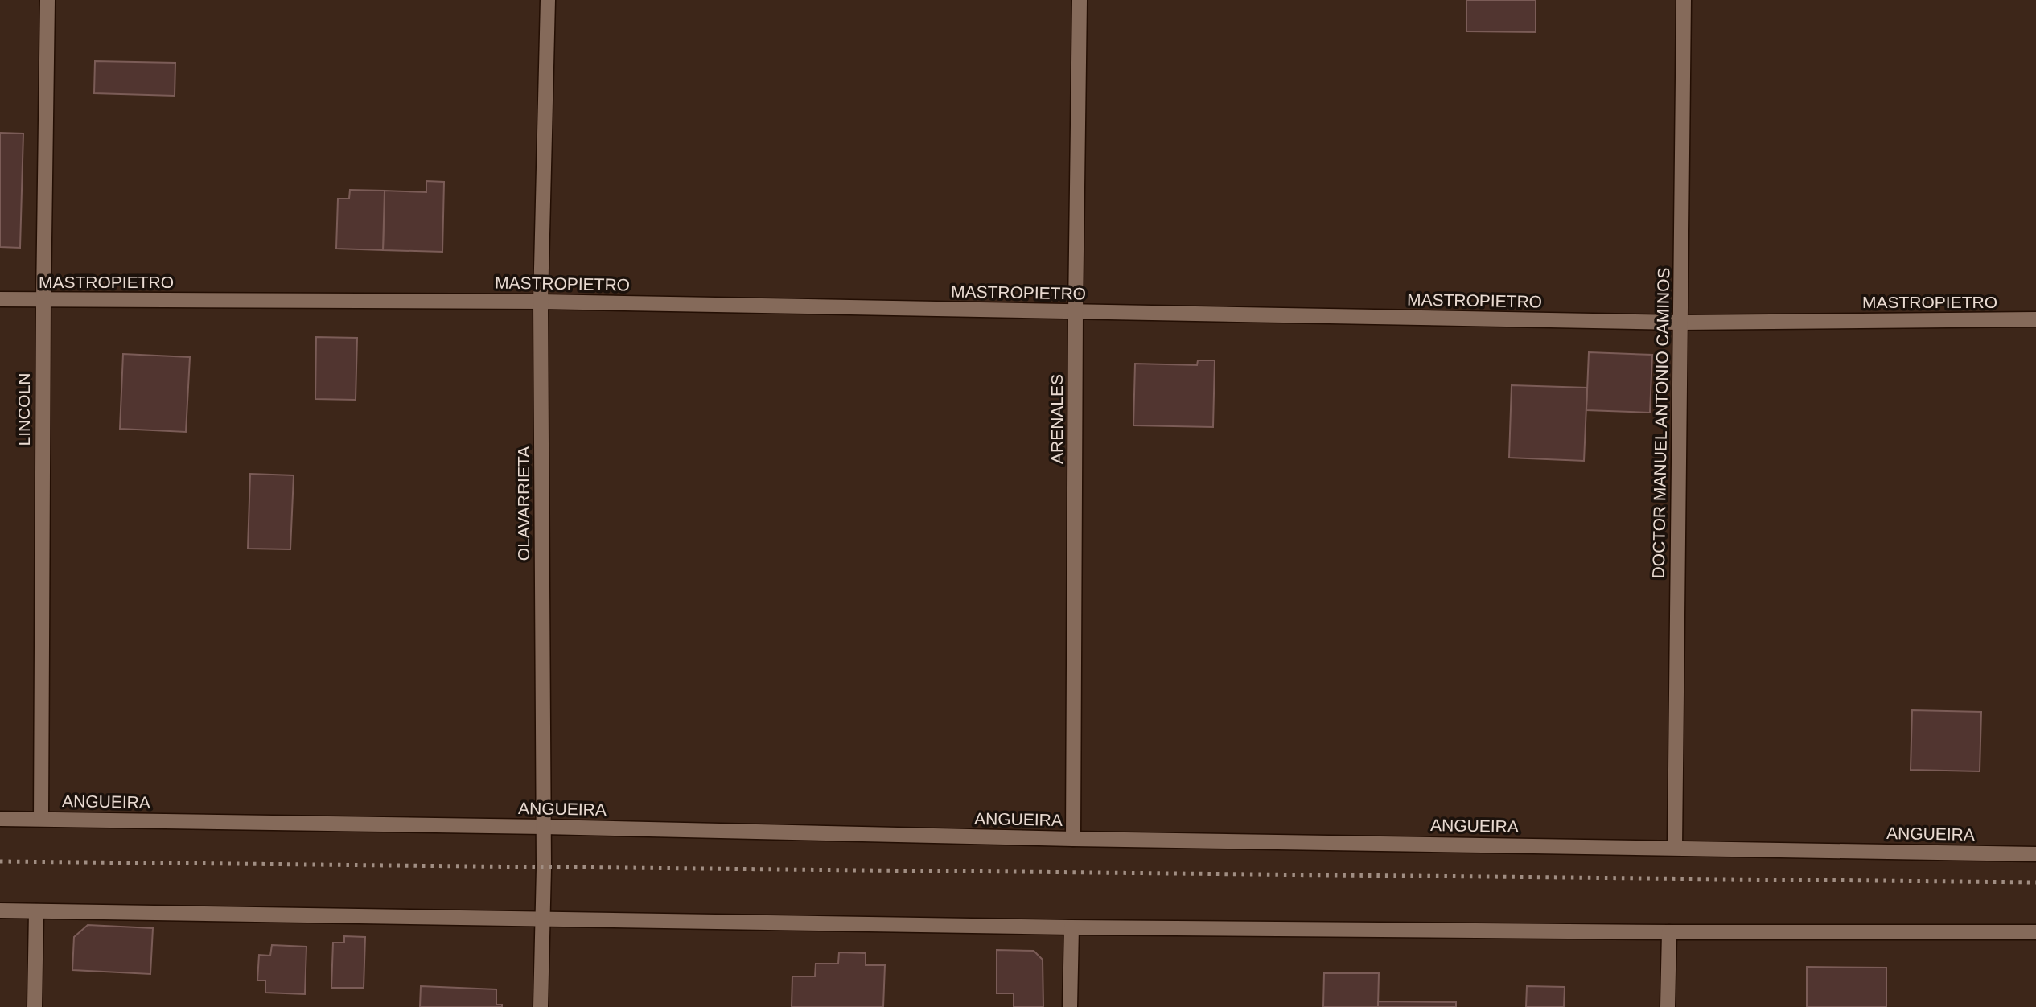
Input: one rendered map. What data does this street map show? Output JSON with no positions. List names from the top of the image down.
{
  "streets": {
    "street": [
      "MASTROPIETRO",
      "LINCOLN",
      "ARENALES",
      "DOCTOR MANUEL ANTONIO CAMINOS",
      "OLAVARRIETA",
      "ANGUEIRA"
    ]
  },
  "crossings": [
    ["MASTROPIETRO", "LINCOLN"],
    ["MASTROPIETRO", "ARENALES"],
    ["MASTROPIETRO", "DOCTOR MANUEL ANTONIO CAMINOS"],
    ["MASTROPIETRO", "OLAVARRIETA"],
    ["LINCOLN", "ANGUEIRA"],
    ["ARENALES", "ANGUEIRA"],
    ["DOCTOR MANUEL ANTONIO CAMINOS", "ANGUEIRA"],
    ["OLAVARRIETA", "ANGUEIRA"]
  ]
}
